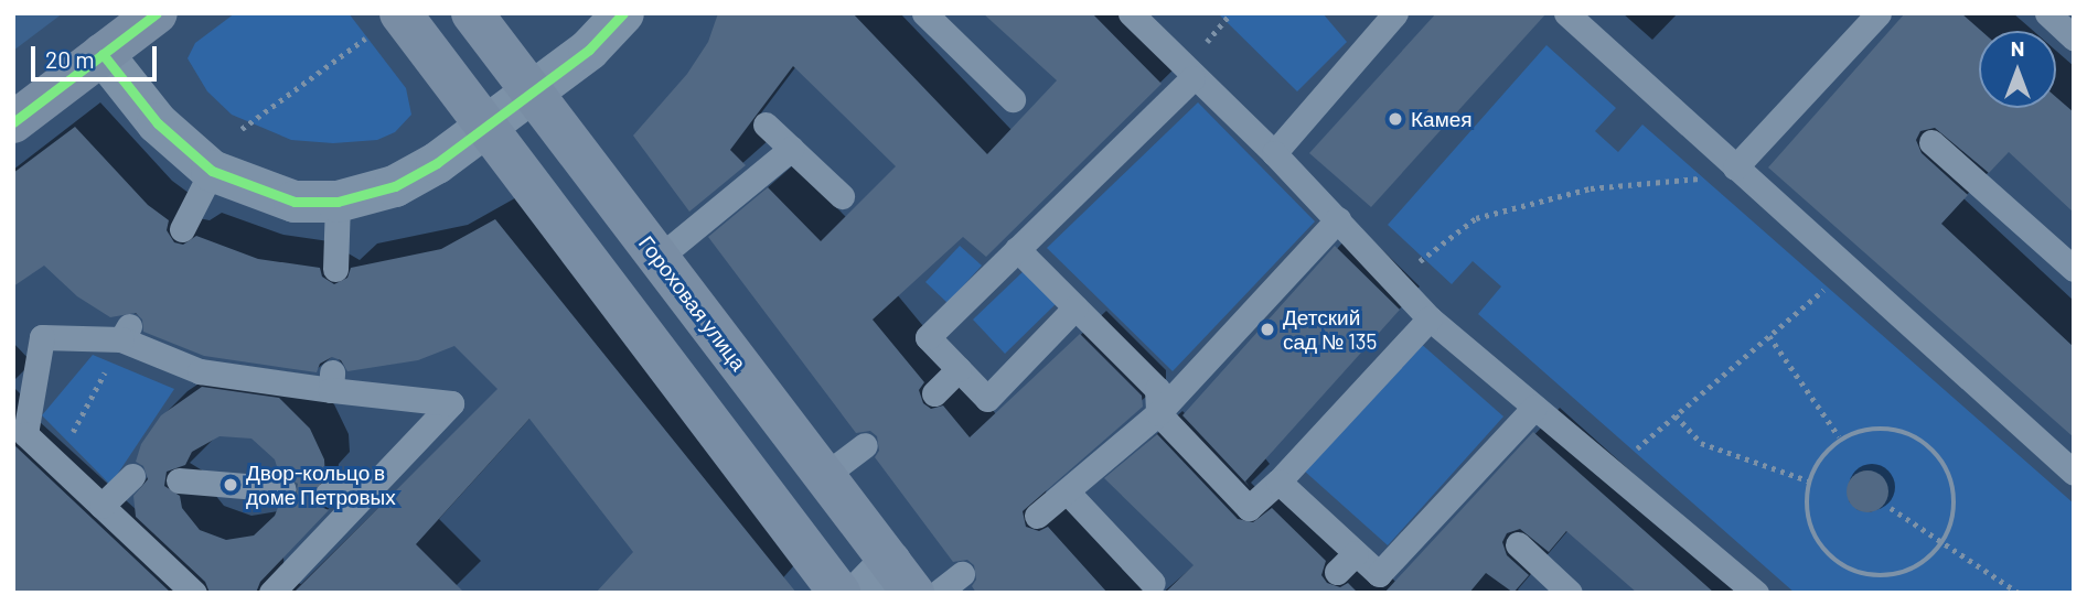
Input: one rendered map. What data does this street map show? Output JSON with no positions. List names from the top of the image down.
{
  "streets": {
    "main road": ["Гороховая улица"]
  },
  "places": ["Камея", "Детский сад № 135", "Двор-кольцо в доме Петровых"],
  "scale_bar": "20 m",
  "north": "top"
}
